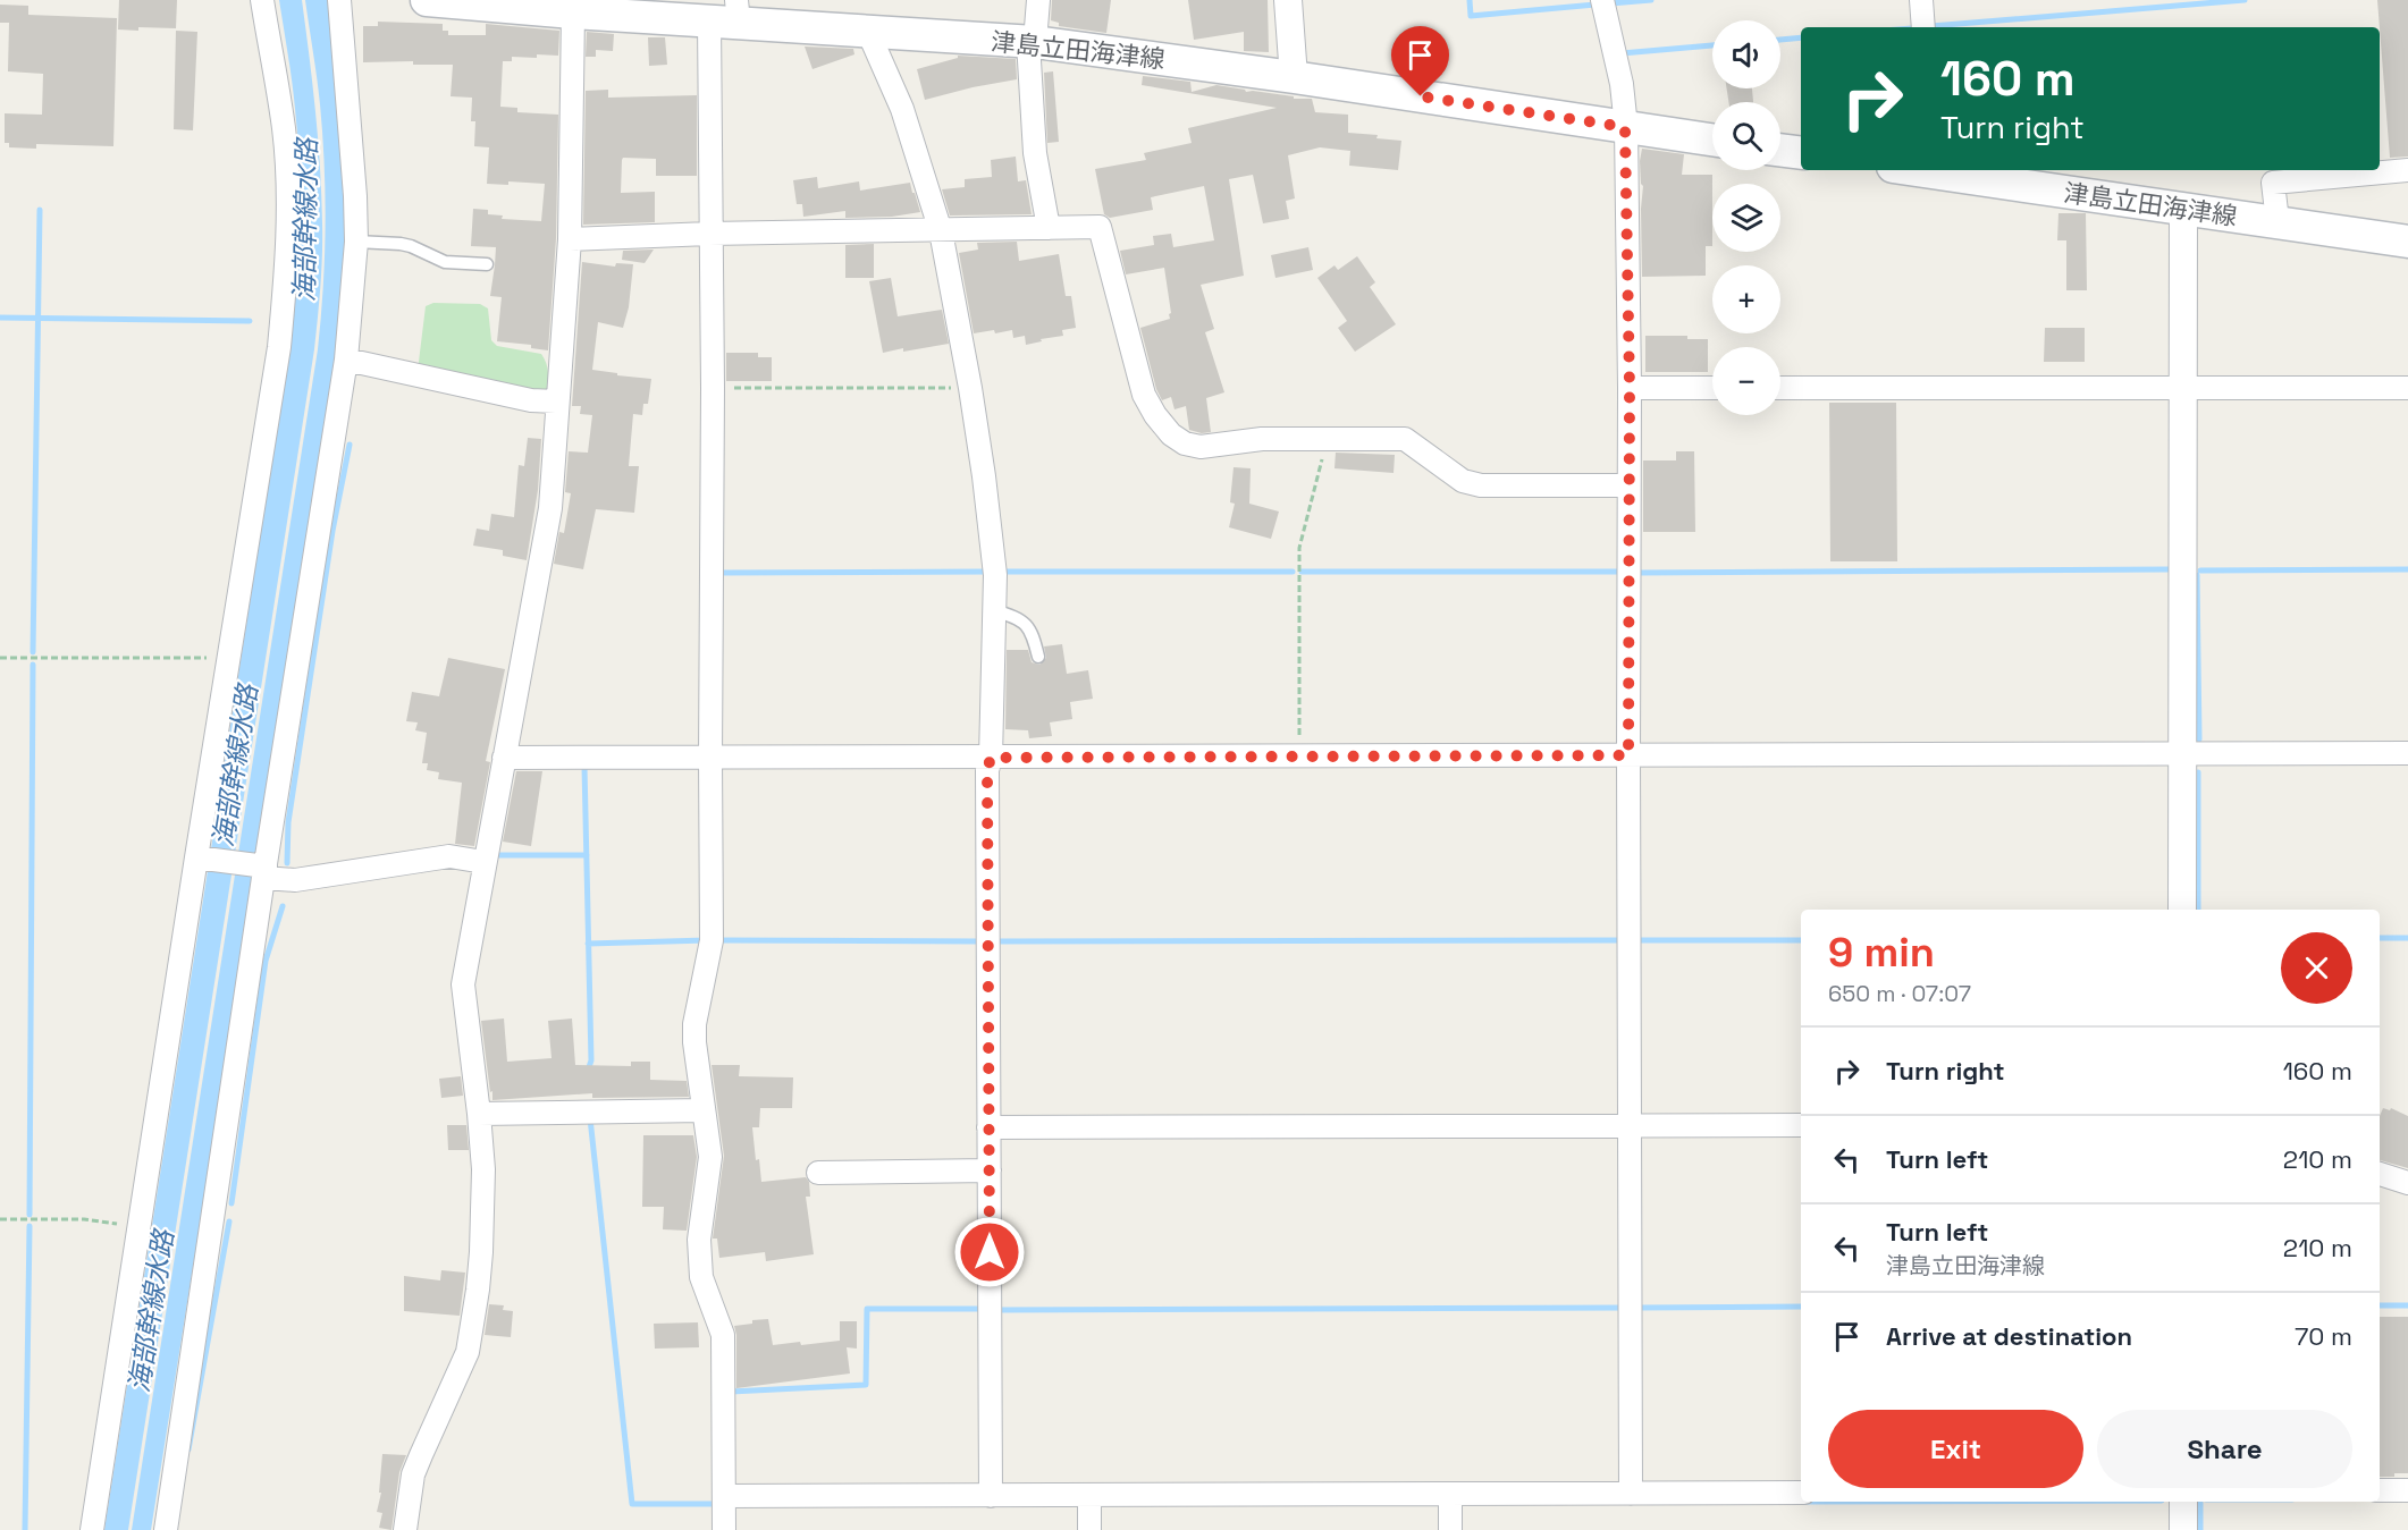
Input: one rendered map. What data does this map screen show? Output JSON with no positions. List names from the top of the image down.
{
  "streets": {
    "main road": ["津島立田海津線"]
  },
  "water": ["海部幹線水路"],
  "page": {
    "map_buttons": ["+", "−"],
    "turn": ["160 m", "Turn right"],
    "heading": ["9 min", "650 m · 07:07"],
    "list": [
      {
        "name": "Turn right",
        "value": "160 m"
      },
      {
        "name": "Turn left",
        "value": "210 m"
      },
      {
        "name": "Turn left",
        "note": "津島立田海津線",
        "value": "210 m"
      },
      {
        "name": "Arrive at destination",
        "value": "70 m"
      }
    ],
    "buttons": ["Exit", "Share"]
  }
}
